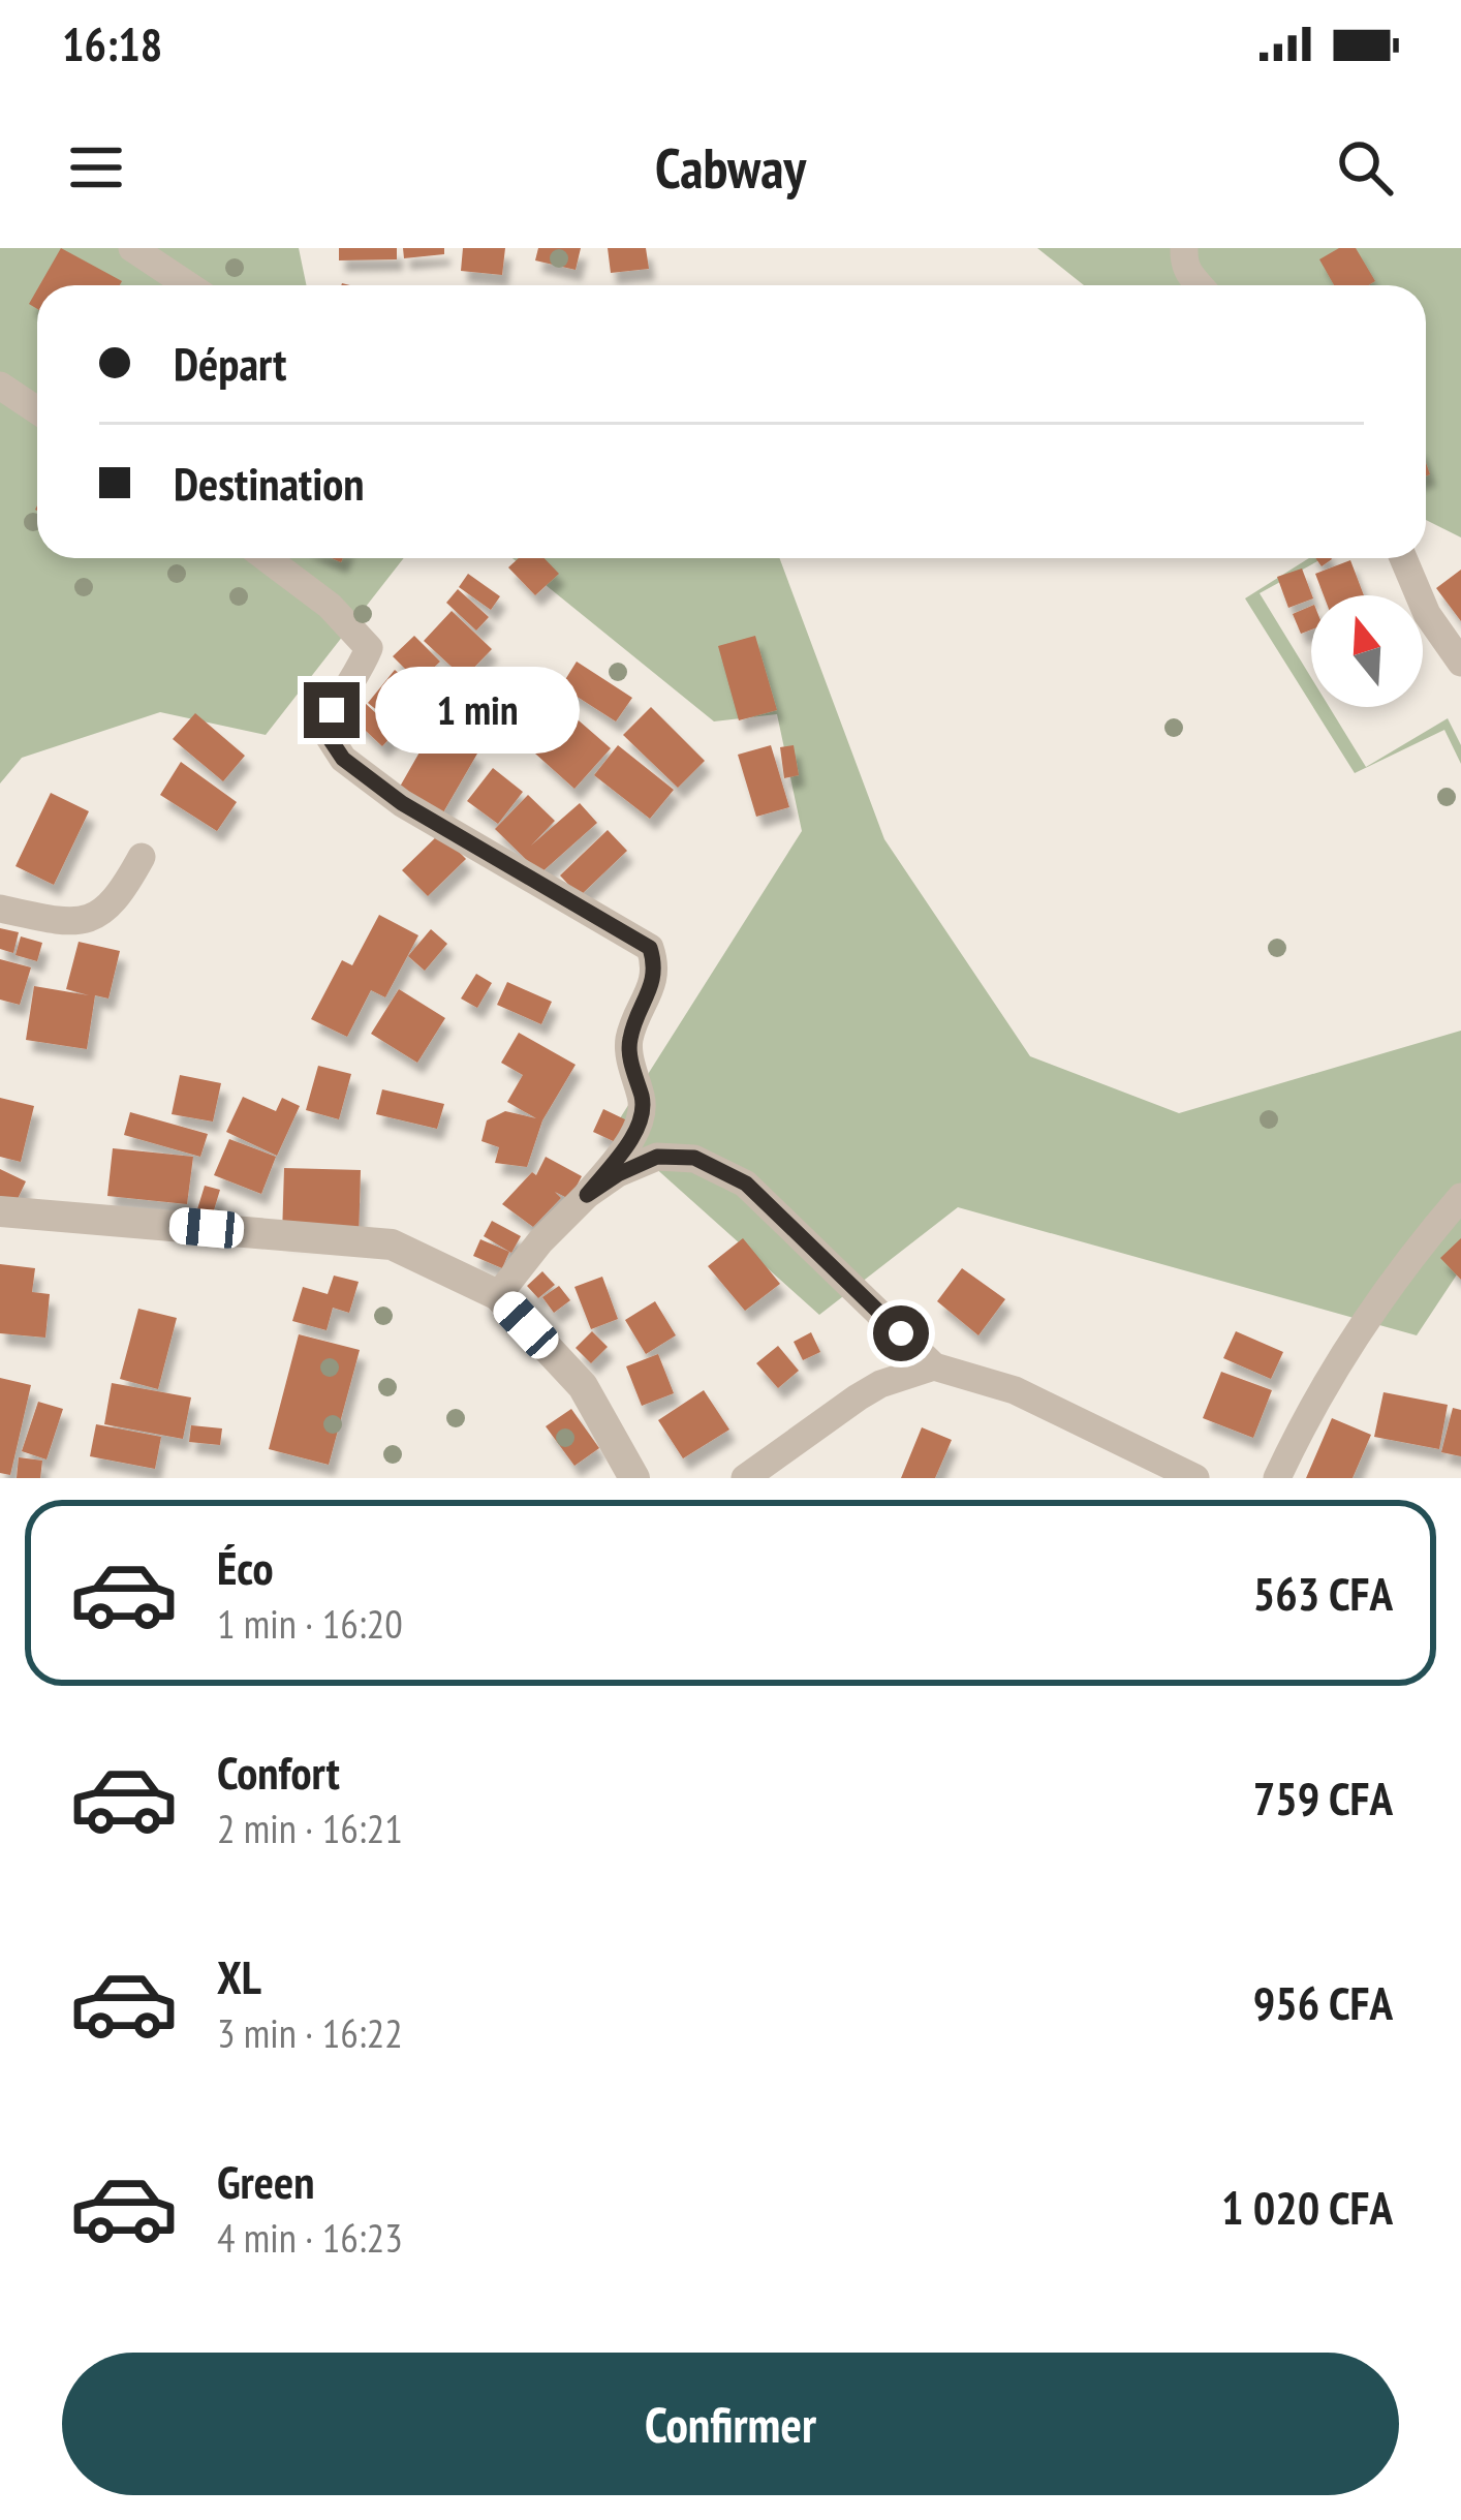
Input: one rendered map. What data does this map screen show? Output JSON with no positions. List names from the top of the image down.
{
  "north": "top",
  "page": {
    "status": "16:18",
    "header": "Cabway",
    "banner": ["Départ", "Destination"],
    "bubble": "1 min",
    "list": [
      {
        "name": "Éco",
        "note": "1 min · 16:20",
        "value": "563 CFA"
      },
      {
        "name": "Confort",
        "note": "2 min · 16:21",
        "value": "759 CFA"
      },
      {
        "name": "XL",
        "note": "3 min · 16:22",
        "value": "956 CFA"
      },
      {
        "name": "Green",
        "note": "4 min · 16:23",
        "value": "1 020 CFA"
      }
    ],
    "buttons": "Confirmer"
  }
}
